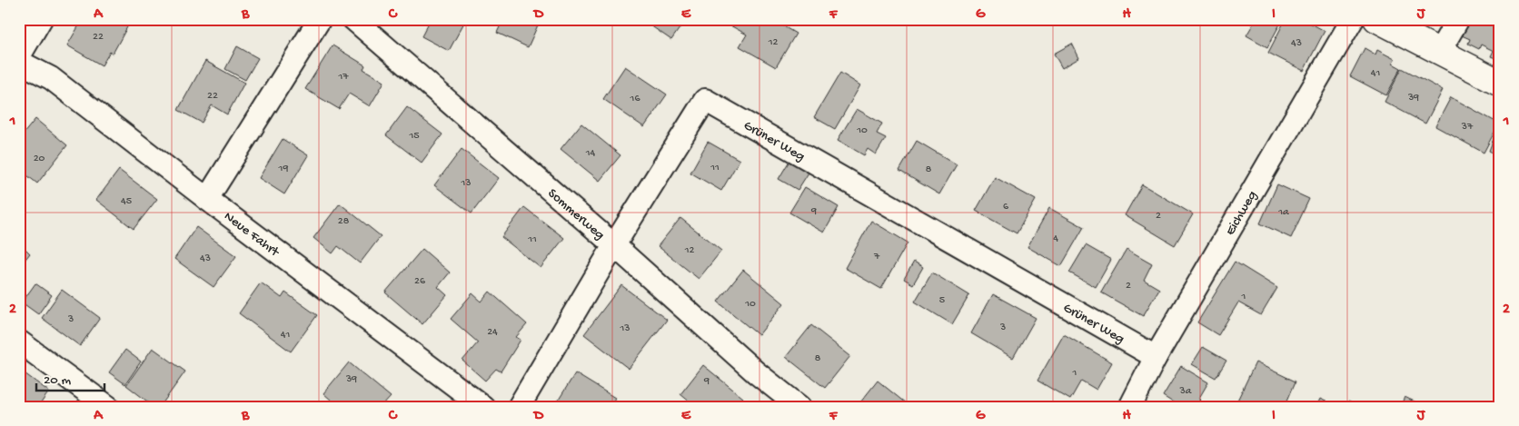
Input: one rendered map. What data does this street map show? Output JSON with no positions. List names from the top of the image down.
{
  "streets": {
    "street": [
      "Grüner Weg",
      "Eichweg",
      "Sommerweg",
      "Neue Fahrt"
    ]
  },
  "crossings": [
    ["Grüner Weg", "Eichweg"],
    ["Grüner Weg", "Sommerweg"]
  ],
  "house_numbers": [
    "22",
    "12",
    "43",
    "41",
    "17",
    "22",
    "39",
    "16",
    "37",
    "10",
    "15",
    "14",
    "20",
    "11",
    "19",
    "8",
    "13",
    "45",
    "6",
    "9",
    "1a",
    "2",
    "28",
    "4",
    "11",
    "12",
    "7",
    "43",
    "26",
    "2",
    "1",
    "5",
    "10",
    "3",
    "3",
    "13",
    "24",
    "41",
    "8",
    "1",
    "39",
    "9",
    "3a"
  ],
  "scale_bar": "20 m",
  "grid": {
    "columns": [
      "A",
      "B",
      "C",
      "D",
      "E",
      "F",
      "G",
      "H",
      "I",
      "J"
    ],
    "rows": ["1", "2"]
  }
}
